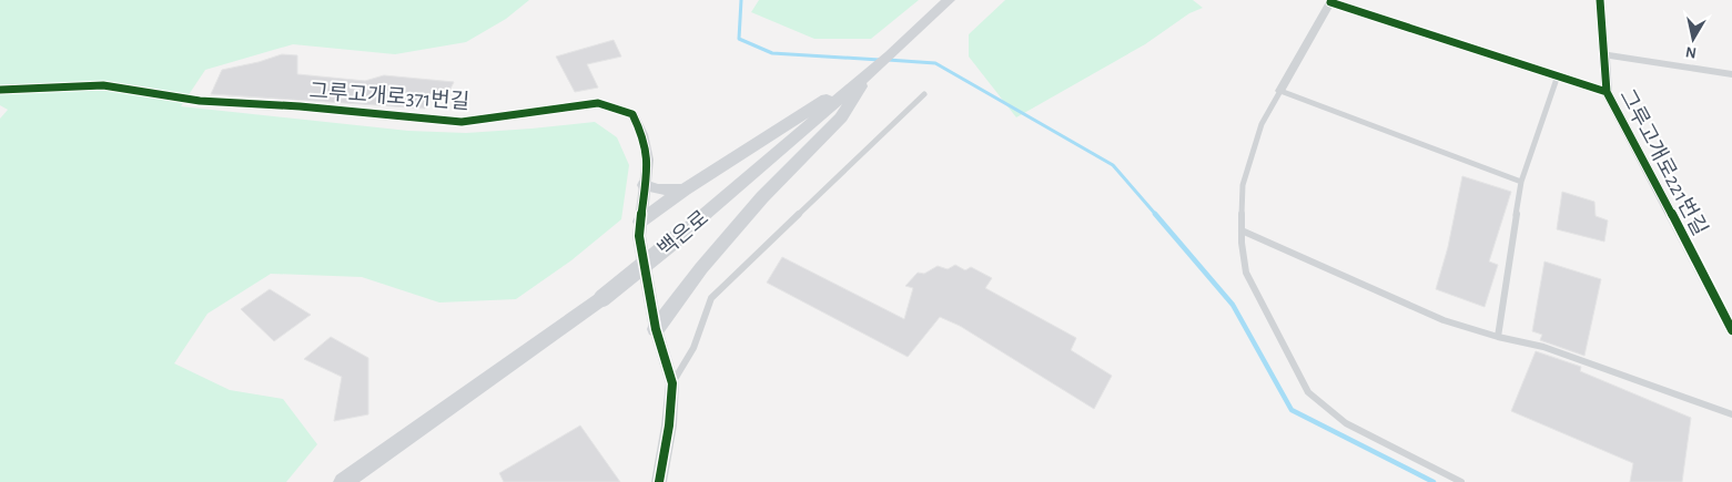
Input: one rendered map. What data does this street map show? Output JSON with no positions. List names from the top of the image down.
{
  "streets": {
    "main road": ["백은로"],
    "street": ["그루고개로371번길", "그루고개로221번길"]
  },
  "north": "bottom"
}
